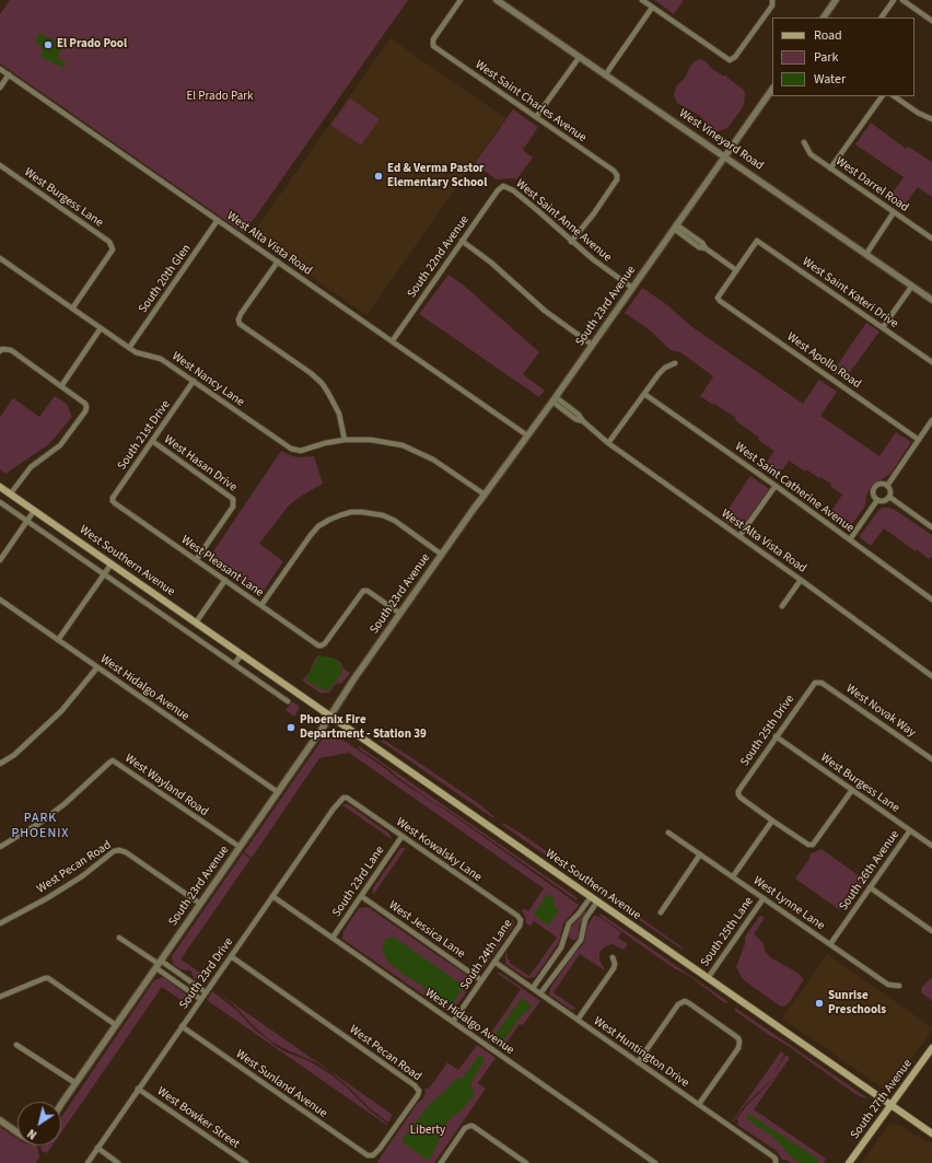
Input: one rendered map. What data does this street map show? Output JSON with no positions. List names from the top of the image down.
{
  "streets": {
    "main road": ["West Southern Avenue", "South 27th Avenue"],
    "street": [
      "West Saint Charles Avenue",
      "West Vineyard Road",
      "West Darrel Road",
      "West Burgess Lane",
      "West Saint Anne Avenue",
      "West Alta Vista Road",
      "South 22nd Avenue",
      "South 20th Glen",
      "West Saint Kateri Drive",
      "South 23rd Avenue",
      "West Apollo Road",
      "West Nancy Lane",
      "South 21st Drive",
      "West Hasan Drive",
      "West Saint Catherine Avenue",
      "West Pleasant Lane",
      "West Hidalgo Avenue",
      "West Novak Way",
      "South 25th Drive",
      "West Wayland Road",
      "West Kowalsky Lane",
      "West Pecan Road",
      "South 26th Avenue",
      "South 23rd Lane",
      "West Lynne Lane",
      "West Jessica Lane",
      "South 25th Lane",
      "South 24th Lane",
      "South 23rd Drive",
      "West Huntington Drive",
      "West Sunland Avenue",
      "West Bowker Street"
    ]
  },
  "crossings": [
    ["West Saint Charles Avenue", "West Saint Anne Avenue"],
    ["West Vineyard Road", "South 23rd Avenue"],
    ["West Burgess Lane", "West Nancy Lane"],
    ["West Burgess Lane", "South 25th Drive"],
    ["West Burgess Lane", "South 26th Avenue"],
    ["West Saint Anne Avenue", "South 22nd Avenue"],
    ["West Saint Anne Avenue", "South 23rd Avenue"],
    ["West Alta Vista Road", "South 22nd Avenue"],
    ["West Alta Vista Road", "South 20th Glen"],
    ["West Alta Vista Road", "South 23rd Avenue"],
    ["South 20th Glen", "West Nancy Lane"],
    ["West Saint Kateri Drive", "West Apollo Road"],
    ["South 23rd Avenue", "West Southern Avenue"],
    ["South 23rd Avenue", "West Pleasant Lane"],
    ["South 23rd Avenue", "West Hidalgo Avenue"],
    ["South 23rd Avenue", "West Wayland Road"],
    ["South 23rd Avenue", "West Pecan Road"],
    ["West Nancy Lane", "South 21st Drive"],
    ["South 21st Drive", "West Hasan Drive"],
    ["South 21st Drive", "West Pleasant Lane"],
    ["West Hasan Drive", "West Pleasant Lane"],
    ["West Southern Avenue", "South 25th Lane"],
    ["West Southern Avenue", "South 27th Avenue"],
    ["West Hidalgo Avenue", "South 23rd Lane"],
    ["West Hidalgo Avenue", "South 24th Lane"],
    ["West Hidalgo Avenue", "South 23rd Drive"],
    ["West Novak Way", "South 25th Drive"],
    ["West Kowalsky Lane", "South 23rd Lane"],
    ["West Kowalsky Lane", "South 24th Lane"],
    ["West Kowalsky Lane", "South 23rd Drive"],
    ["West Pecan Road", "South 23rd Drive"],
    ["West Pecan Road", "West Sunland Avenue"],
    ["South 26th Avenue", "West Lynne Lane"],
    ["South 23rd Lane", "West Jessica Lane"],
    ["West Lynne Lane", "South 25th Lane"],
    ["West Jessica Lane", "South 24th Lane"],
    ["South 24th Lane", "West Huntington Drive"],
    ["South 23rd Drive", "West Sunland Avenue"],
    ["South 23rd Drive", "West Bowker Street"]
  ],
  "districts": ["PARK PHOENIX"],
  "parks": ["El Prado Park", "Liberty"],
  "places": [
    "El Prado Pool",
    "Ed & Verma Pastor Elementary School",
    "Phoenix Fire Department - Station 39",
    "Sunrise Preschools"
  ],
  "legend": ["Road", "Park", "Water"],
  "north": "bottom left"
}
